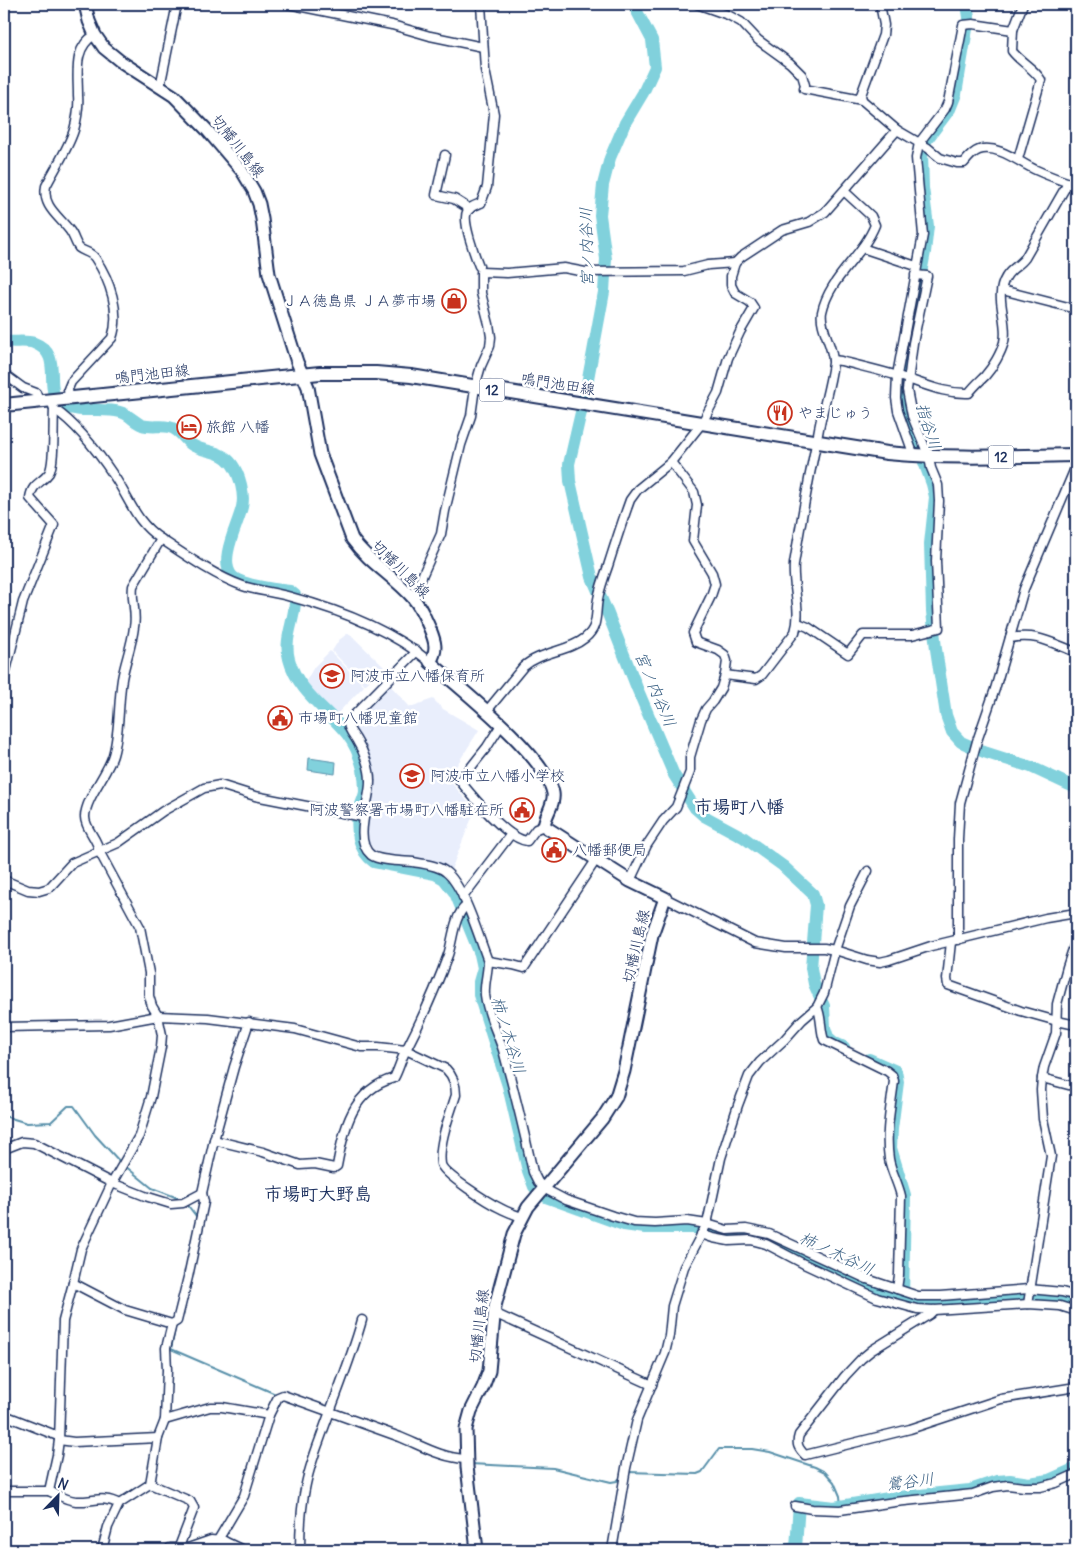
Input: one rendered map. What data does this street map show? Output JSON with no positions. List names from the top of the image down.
{
  "streets": {
    "main road": ["切幡川島線", "鳴門池田線", "12"]
  },
  "crossings": [
    ["切幡川島線", "鳴門池田線"]
  ],
  "districts": ["市場町八幡", "市場町大野島"],
  "water": [
    "宮ノ内谷川",
    "指谷川",
    "柿ノ木谷川",
    "鶯谷川"
  ],
  "places": {
    "shop": ["ＪＡ徳島県 ＪＡ夢市場"],
    "restaurant": ["やまじゅう"],
    "hotel": ["旅館 八幡"],
    "school or university": ["阿波市立八幡保育所", "阿波市立八幡小学校"],
    "public building": ["市場町八幡児童館", "阿波警察署市場町八幡駐在所", "八幡郵便局"]
  },
  "north": "top right"
}
